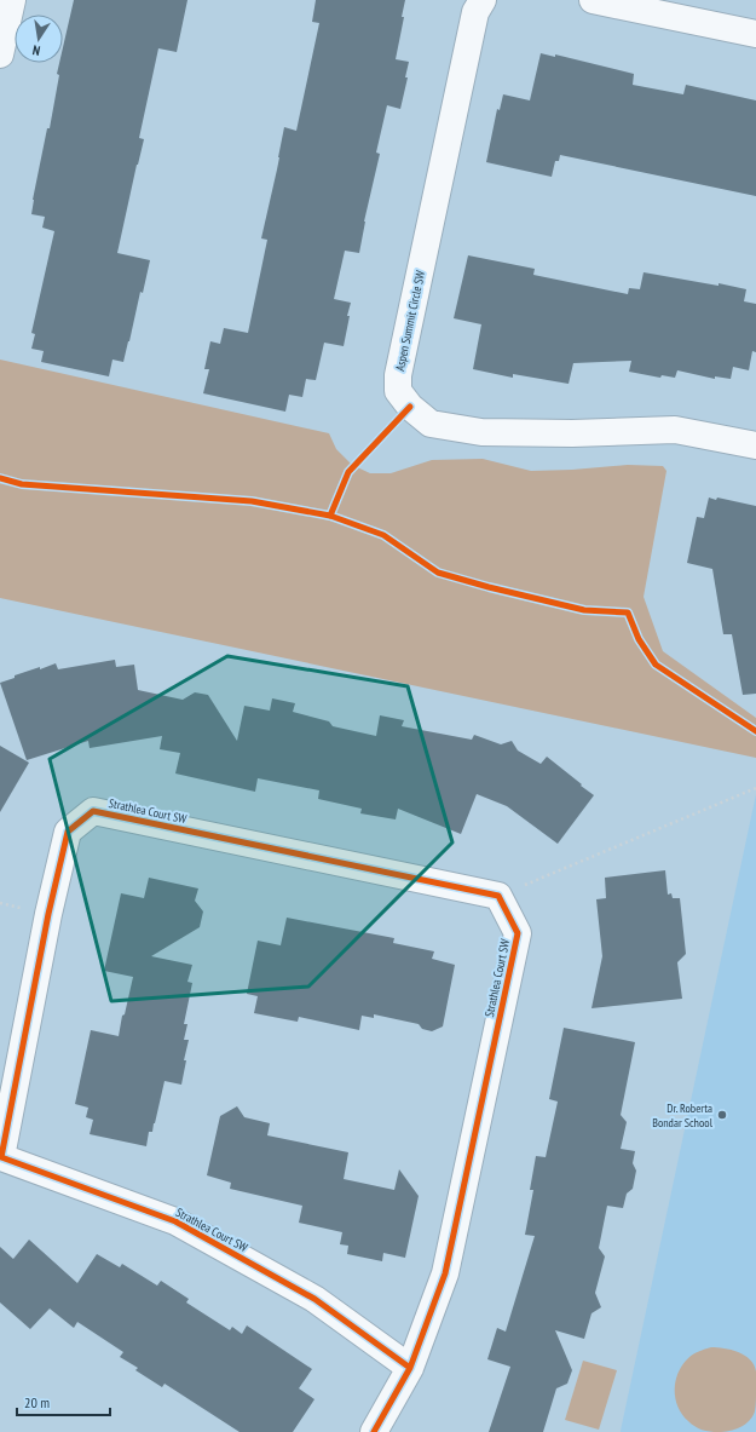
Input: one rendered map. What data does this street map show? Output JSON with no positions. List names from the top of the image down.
{
  "streets": {
    "street": ["Aspen Summit Circle SW", "Strathlea Court SW"]
  },
  "places": ["Dr. Roberta Bondar School"],
  "scale_bar": "20 m",
  "north": "bottom"
}
